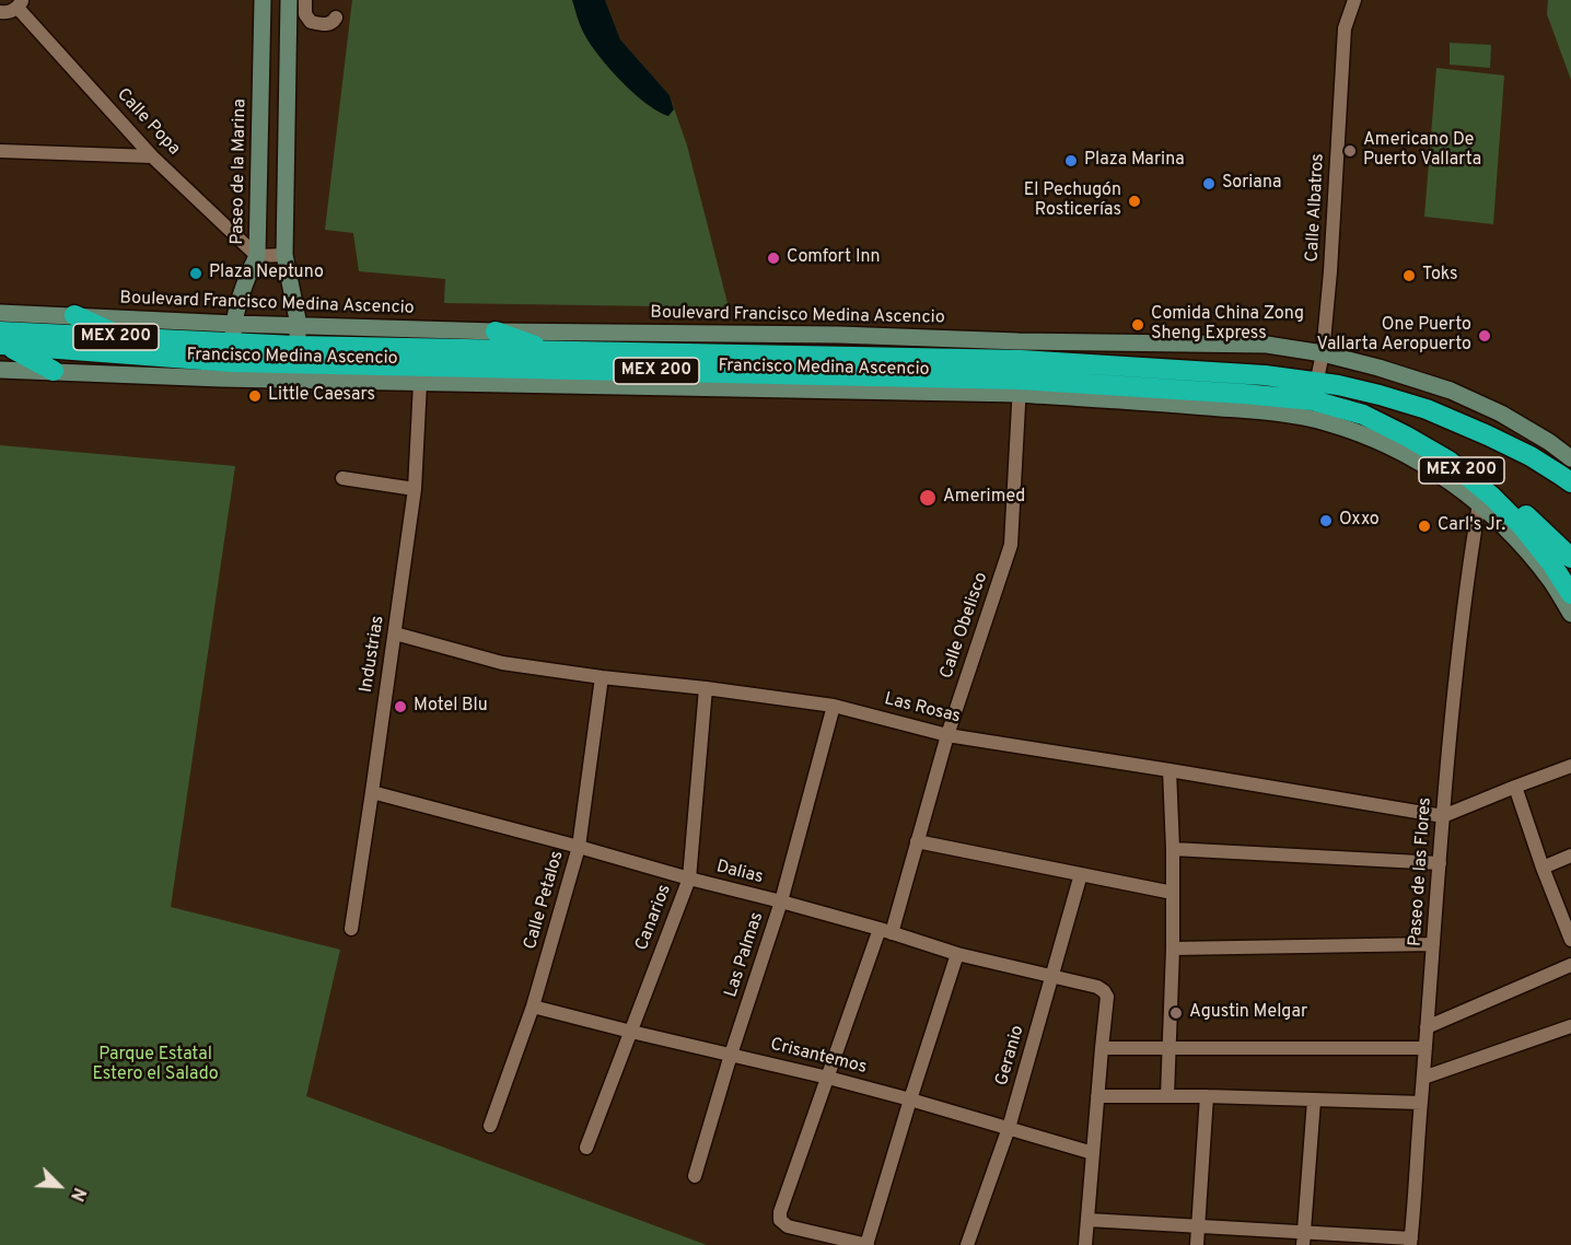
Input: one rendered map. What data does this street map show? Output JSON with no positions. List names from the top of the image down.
{
  "streets": {
    "highway": ["MEX 200", "Francisco Medina Ascencio"],
    "main road": ["Paseo de la Marina", "Boulevard Francisco Medina Ascencio"],
    "street": [
      "Calle Popa",
      "Calle Albatros",
      "Calle Obelisco",
      "Industrias",
      "Las Rosas",
      "Paseo de las Flores",
      "Dalias",
      "Calle Petalos",
      "Canarios",
      "Las Palmas",
      "Geranio",
      "Crisantemos"
    ]
  },
  "crossings": [
    ["Calle Popa", "Paseo de la Marina"],
    ["Paseo de la Marina", "Boulevard Francisco Medina Ascencio"],
    ["Paseo de la Marina", "Francisco Medina Ascencio"],
    ["Calle Albatros", "Boulevard Francisco Medina Ascencio"],
    ["Calle Albatros", "Francisco Medina Ascencio"],
    ["Boulevard Francisco Medina Ascencio", "Francisco Medina Ascencio"],
    ["Francisco Medina Ascencio", "Calle Obelisco"],
    ["Francisco Medina Ascencio", "Industrias"],
    ["Francisco Medina Ascencio", "Paseo de las Flores"],
    ["Calle Obelisco", "Las Rosas"],
    ["Calle Obelisco", "Dalias"],
    ["Calle Obelisco", "Crisantemos"],
    ["Industrias", "Las Rosas"],
    ["Industrias", "Dalias"],
    ["Las Rosas", "Paseo de las Flores"],
    ["Las Rosas", "Calle Petalos"],
    ["Las Rosas", "Canarios"],
    ["Las Rosas", "Las Palmas"],
    ["Dalias", "Calle Petalos"],
    ["Dalias", "Canarios"],
    ["Dalias", "Las Palmas"],
    ["Dalias", "Geranio"],
    ["Calle Petalos", "Crisantemos"],
    ["Canarios", "Crisantemos"],
    ["Las Palmas", "Crisantemos"],
    ["Geranio", "Crisantemos"]
  ],
  "parks": ["Parque Estatal Estero el Salado"],
  "places": [
    "Americano De Puerto Vallarta",
    "Plaza Marina",
    "Soriana",
    "El Pechugón Rosticerías",
    "Comfort Inn",
    "Plaza Neptuno",
    "Toks",
    "Comida China Zong Sheng Express",
    "One Puerto Vallarta Aeropuerto",
    "Little Caesars",
    "Amerimed",
    "Oxxo",
    "Carl's Jr.",
    "Motel Blu",
    "Agustin Melgar"
  ],
  "north": "bottom right"
}
